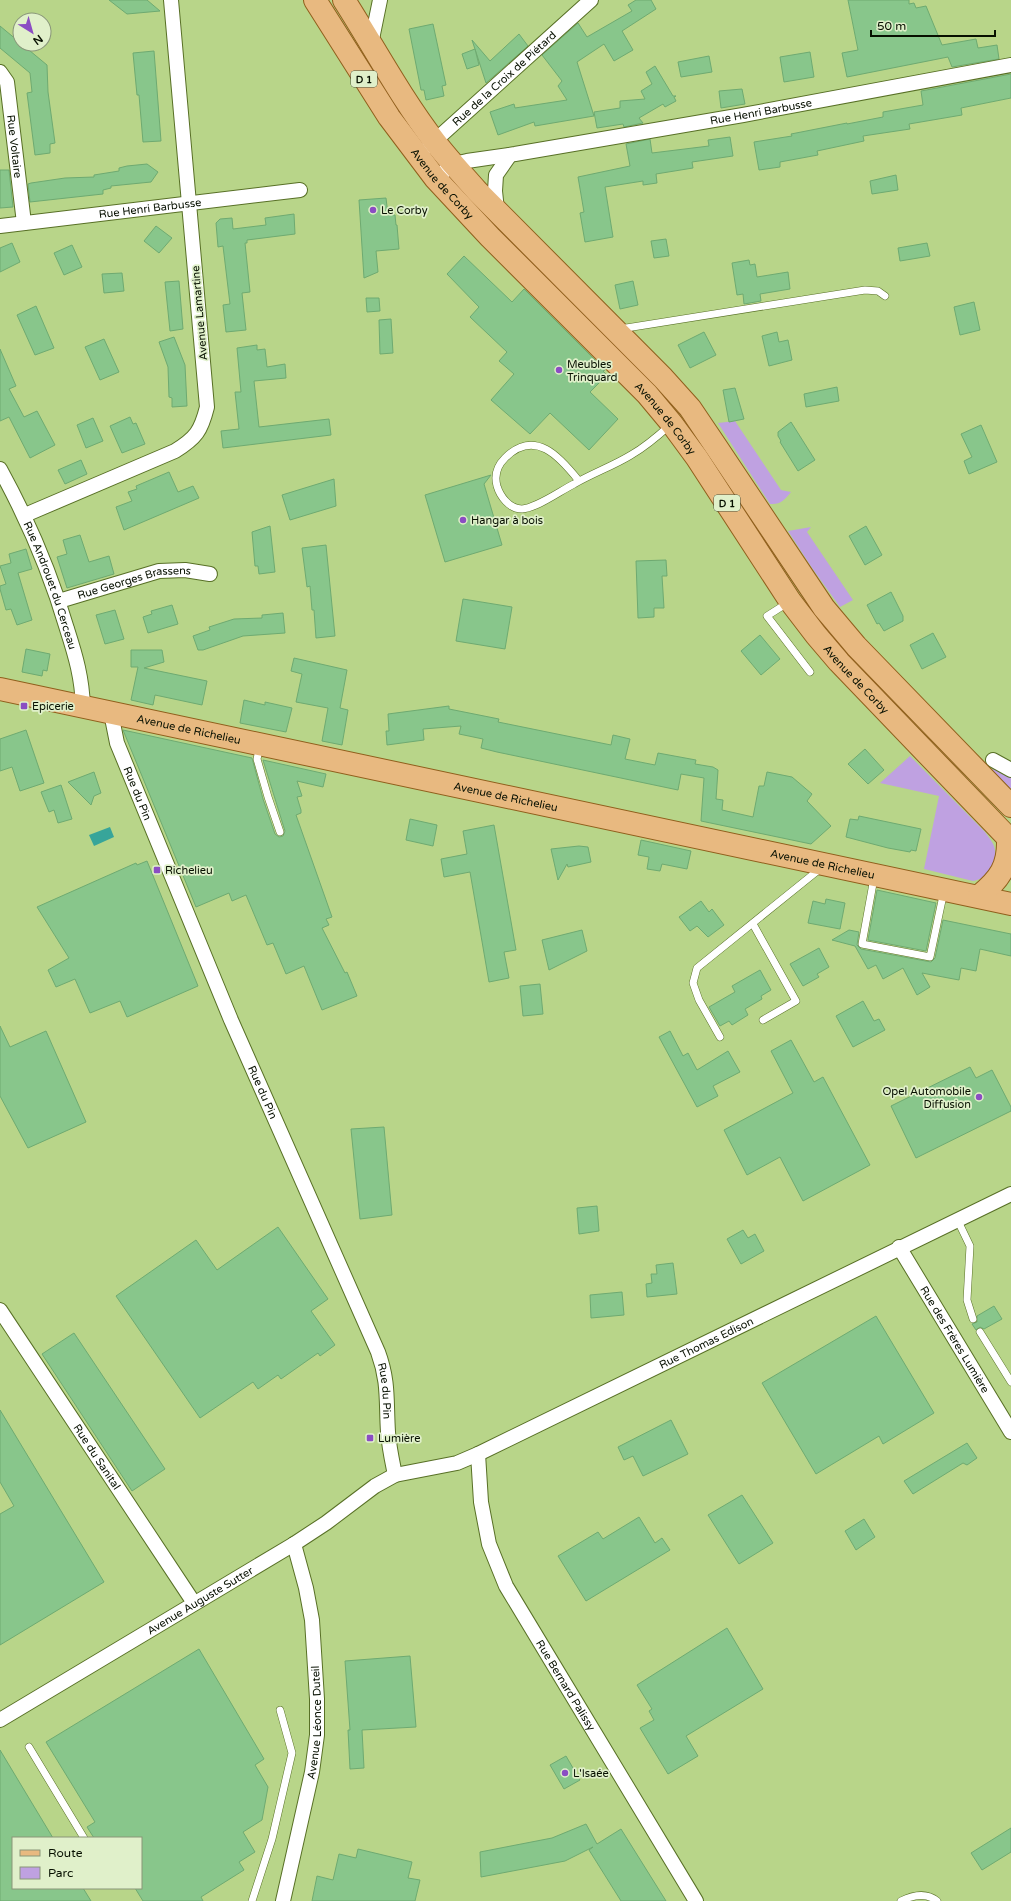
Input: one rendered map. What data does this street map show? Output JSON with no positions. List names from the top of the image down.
{
  "streets": {
    "main road": ["D 1", "Avenue de Corby", "Avenue de Richelieu"],
    "street": [
      "Rue de la Croix de Piétard",
      "Rue Henri Barbusse",
      "Rue Voltaire",
      "Avenue Lamartine",
      "Rue Androuet du Cerceau",
      "Rue Georges Brassens",
      "Rue du Pin",
      "Rue des Frères Lumière",
      "Rue Thomas Edison",
      "Rue du Sanital",
      "Avenue Auguste Sutter",
      "Rue Bernard Palissy",
      "Avenue Léonce Duteil"
    ]
  },
  "crossings": [
    ["Rue de la Croix de Piétard", "Avenue de Corby"],
    ["Rue Henri Barbusse", "Rue Voltaire"],
    ["Rue Henri Barbusse", "Avenue de Corby"],
    ["Rue Henri Barbusse", "Avenue Lamartine"],
    ["Avenue Lamartine", "Rue Androuet du Cerceau"],
    ["Rue Androuet du Cerceau", "Rue Georges Brassens"],
    ["Rue Androuet du Cerceau", "Avenue de Richelieu"],
    ["Avenue de Richelieu", "Rue du Pin"],
    ["Rue du Pin", "Rue Thomas Edison"],
    ["Rue du Pin", "Avenue Auguste Sutter"],
    ["Rue des Frères Lumière", "Rue Thomas Edison"],
    ["Rue Thomas Edison", "Avenue Auguste Sutter"],
    ["Rue Thomas Edison", "Rue Bernard Palissy"],
    ["Rue du Sanital", "Avenue Auguste Sutter"],
    ["Avenue Auguste Sutter", "Avenue Léonce Duteil"]
  ],
  "places": {
    "other": [
      "Le Corby",
      "Meubles Trinquard",
      "Hangar à bois",
      "Opel Automobile Diffusion",
      "L'Isaée"
    ],
    "transit": ["Epicerie", "Richelieu", "Lumière"]
  },
  "legend": ["Route", "Parc"],
  "scale_bar": "50 m",
  "north": "bottom right"
}
